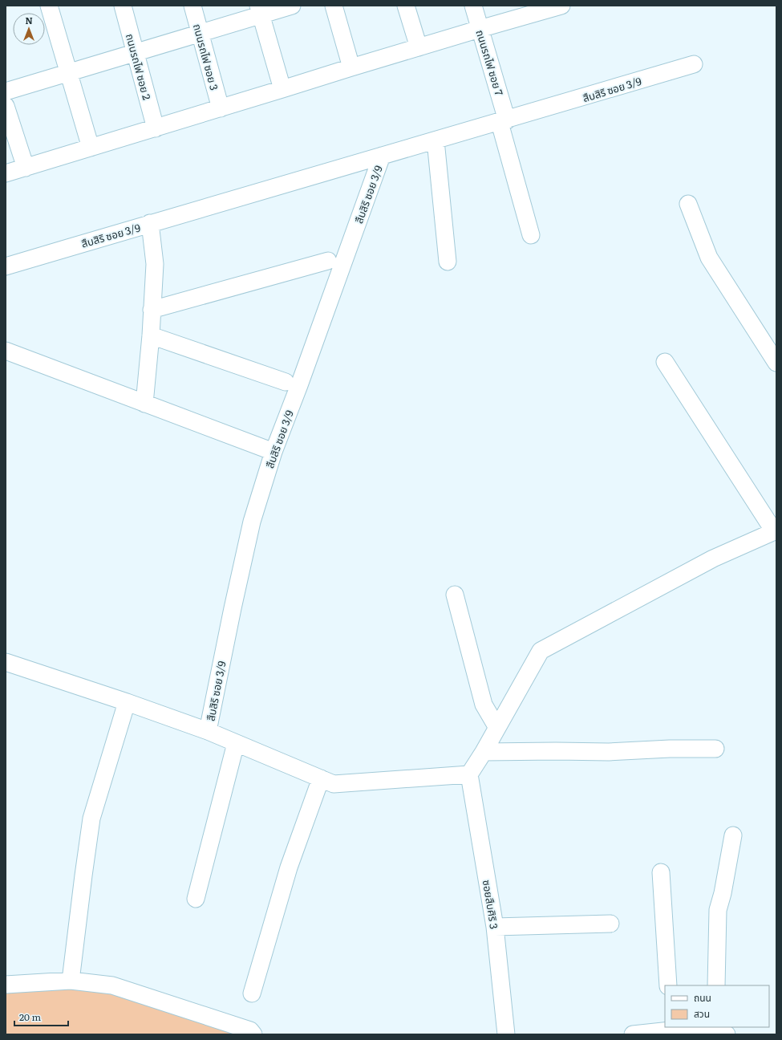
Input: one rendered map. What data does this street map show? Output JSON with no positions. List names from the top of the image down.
{
  "streets": {
    "street": [
      "ถนนรถไฟ ซอย 3",
      "ถนนรถไฟ ซอย 7",
      "ถนนรถไฟ ซอย 2",
      "สืบสิริ ซอย 3/9",
      "ซอยสืบศิริ 3"
    ]
  },
  "crossings": [
    ["ถนนรถไฟ ซอย 7", "สืบสิริ ซอย 3/9"]
  ],
  "legend": ["ถนน", "สวน"],
  "scale_bar": "20 m",
  "north": "top"
}
